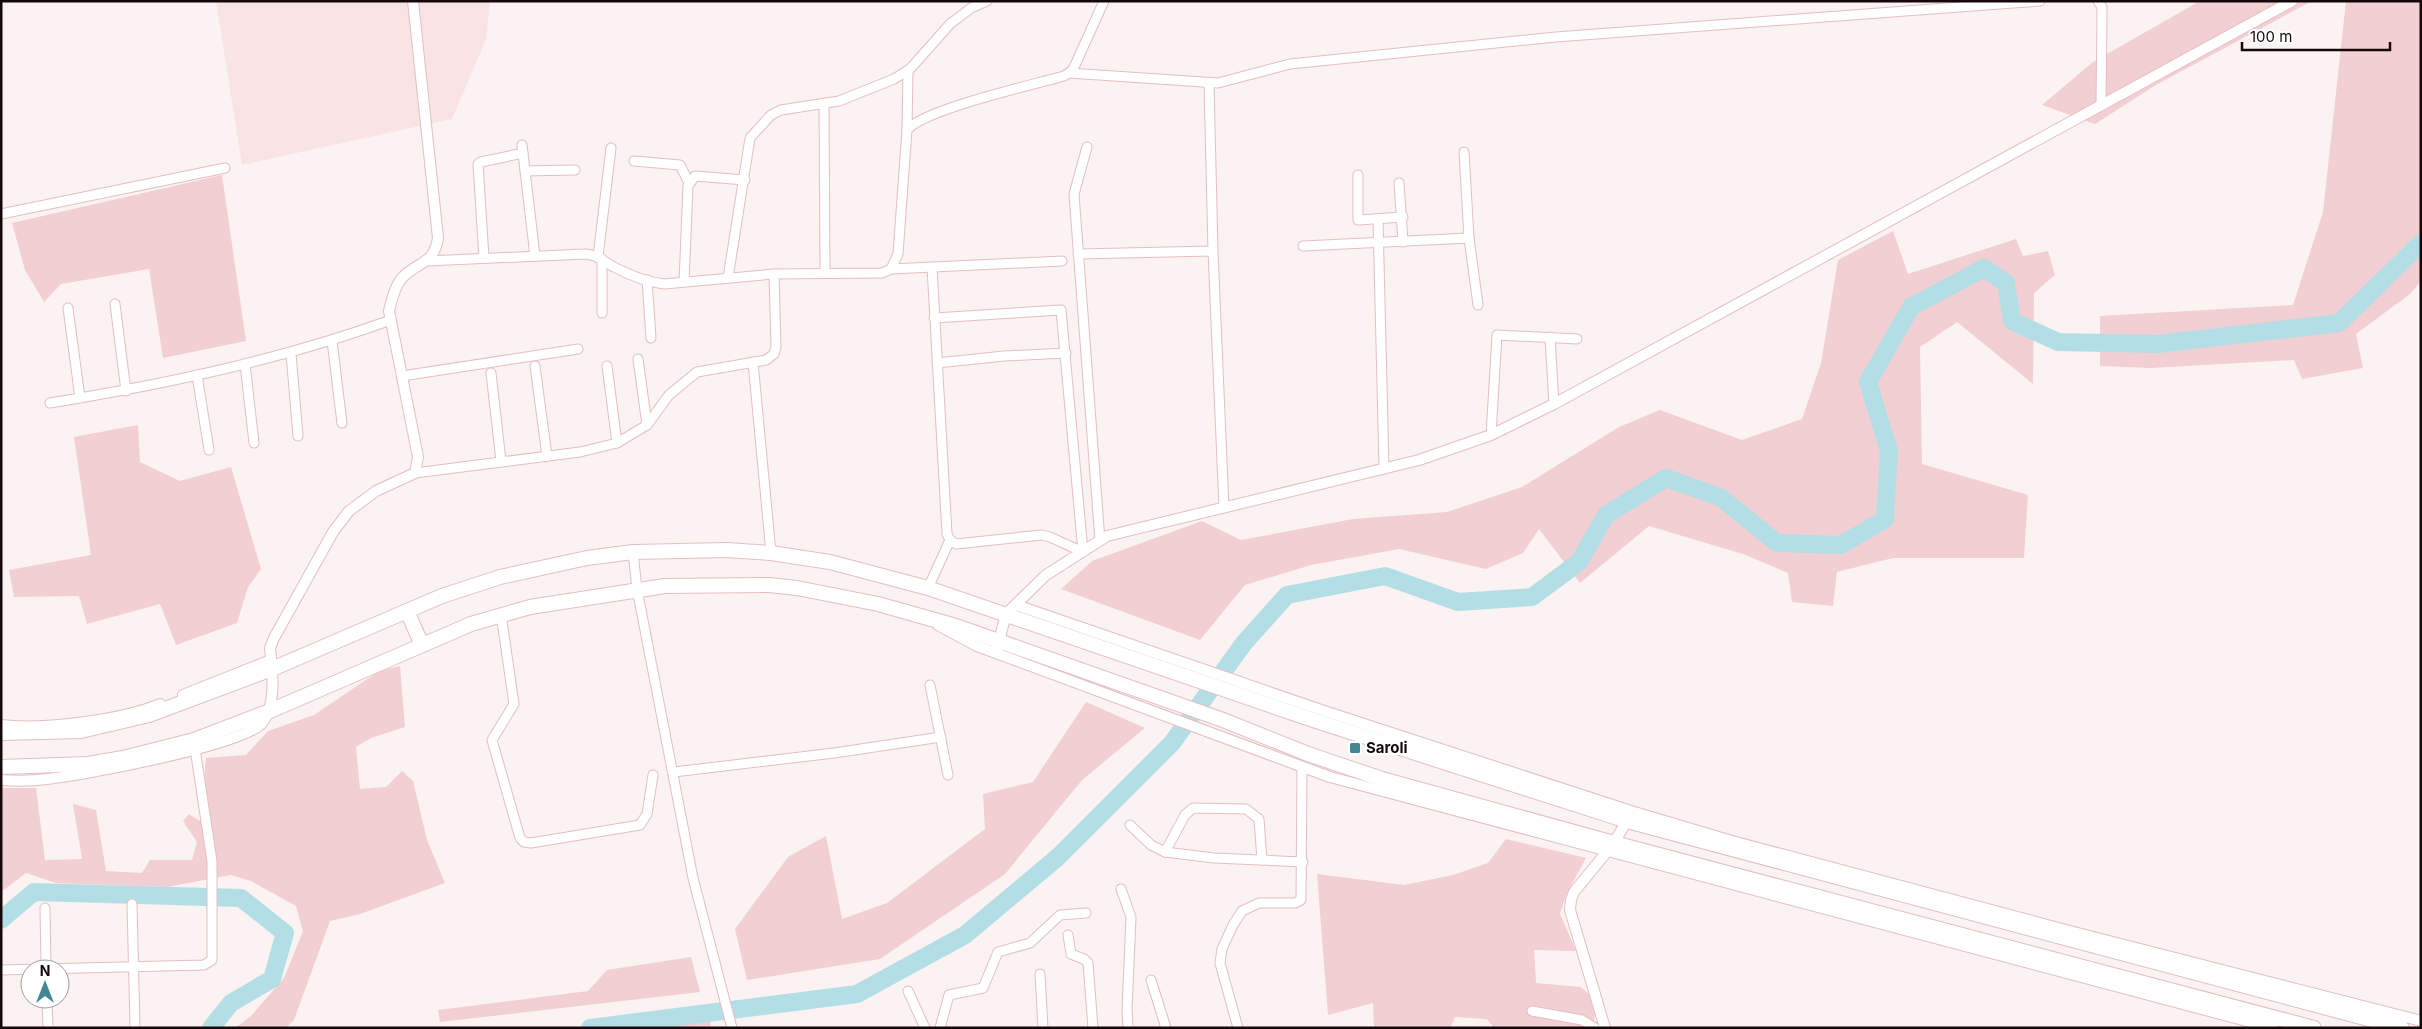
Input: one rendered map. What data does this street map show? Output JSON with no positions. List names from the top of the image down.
{
  "places": {
    "transit": ["Saroli"]
  },
  "scale_bar": "100 m",
  "north": "top"
}
